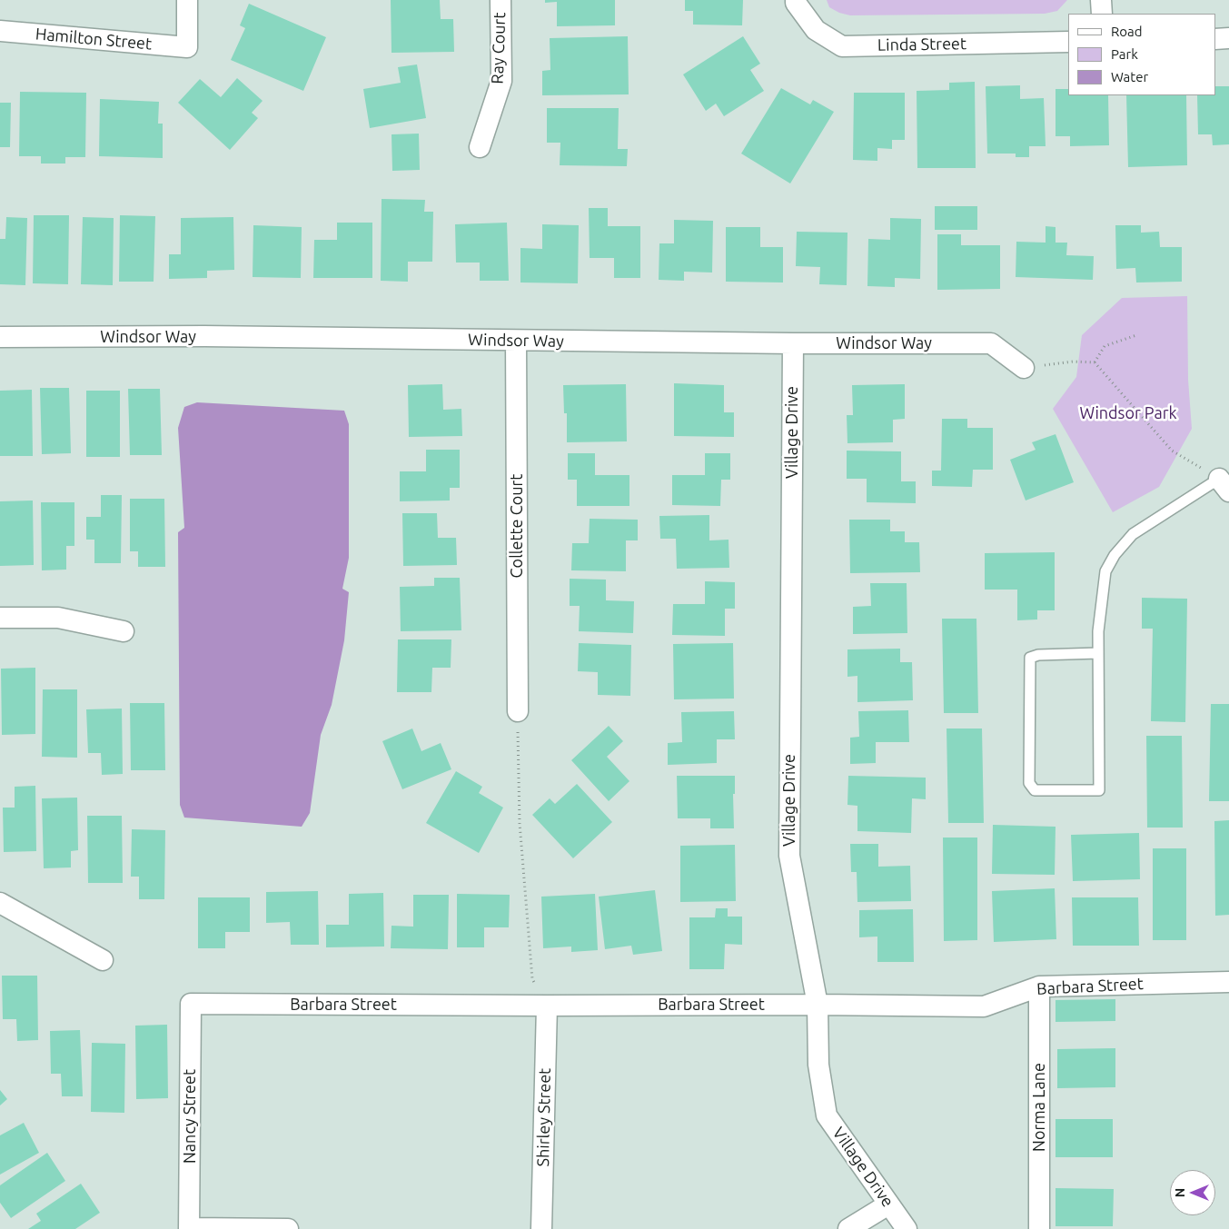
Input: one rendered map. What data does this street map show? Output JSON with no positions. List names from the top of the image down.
{
  "streets": {
    "street": [
      "Hamilton Street",
      "Linda Street",
      "Ray Court",
      "Windsor Way",
      "Village Drive",
      "Collette Court",
      "Barbara Street",
      "Norma Lane",
      "Nancy Street",
      "Shirley Street"
    ]
  },
  "crossings": [
    ["Windsor Way", "Village Drive"],
    ["Windsor Way", "Collette Court"],
    ["Village Drive", "Barbara Street"],
    ["Barbara Street", "Norma Lane"],
    ["Barbara Street", "Nancy Street"],
    ["Barbara Street", "Shirley Street"]
  ],
  "parks": ["Windsor Park"],
  "legend": ["Road", "Park", "Water"],
  "north": "left"
}
